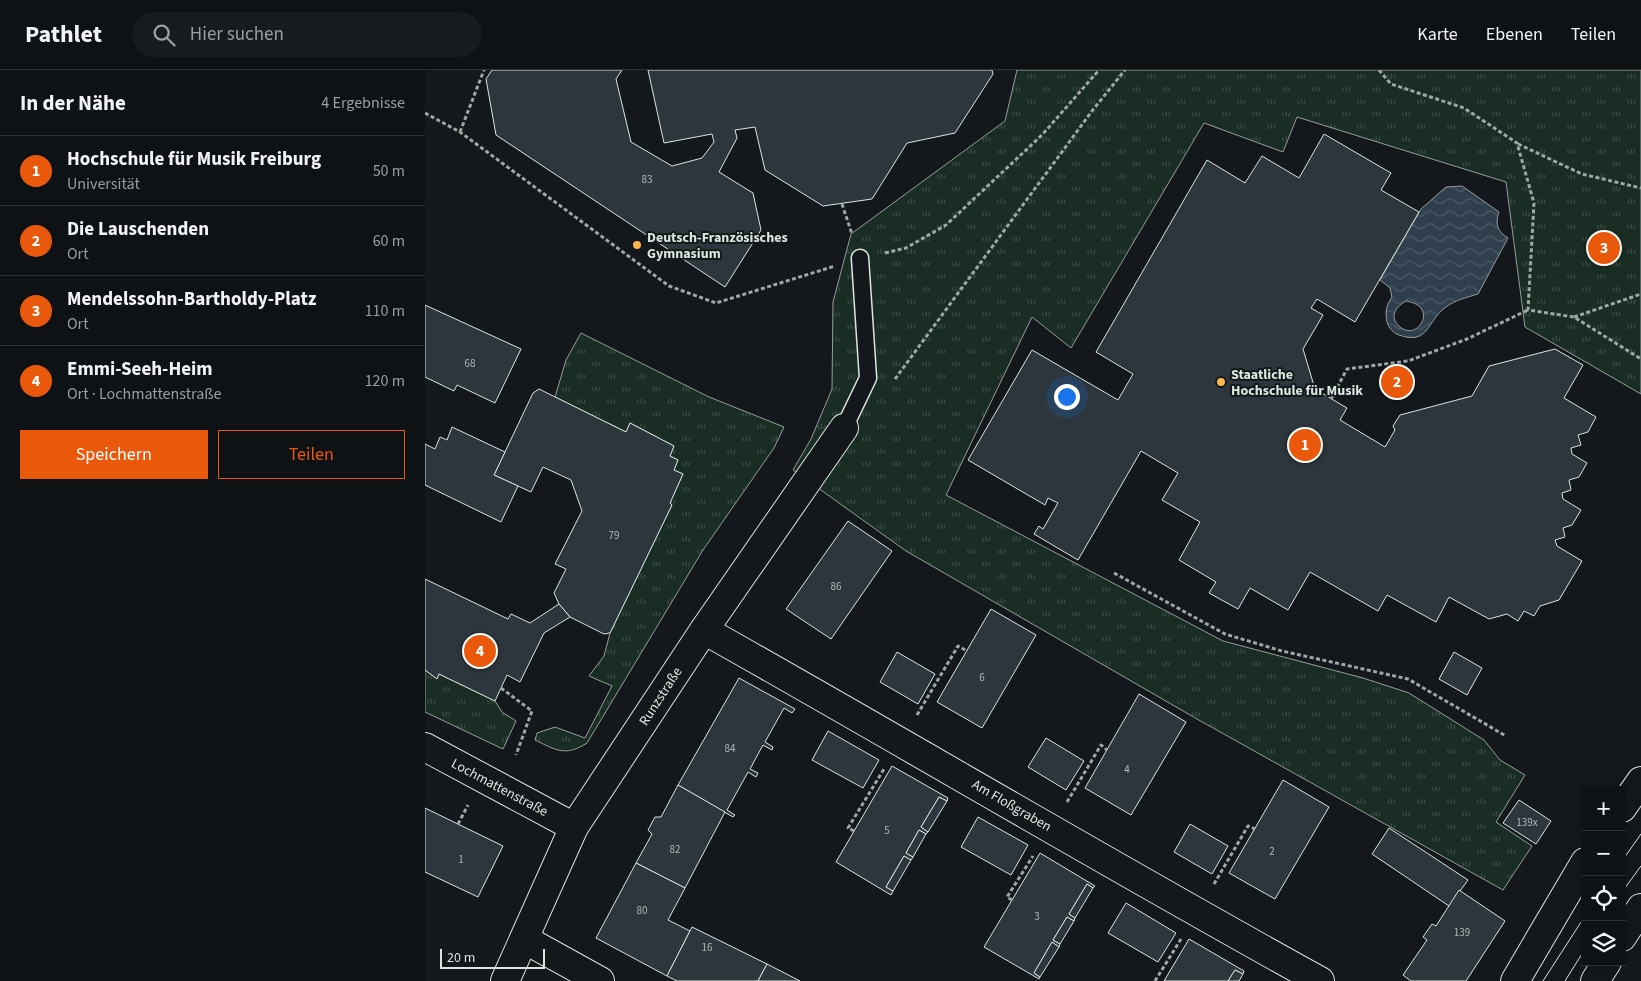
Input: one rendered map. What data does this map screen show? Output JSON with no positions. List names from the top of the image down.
{
  "streets": {
    "street": ["Runzstraße", "Lochmattenstraße", "Am Floßgraben"]
  },
  "crossings": [
    ["Runzstraße", "Lochmattenstraße"],
    ["Runzstraße", "Am Floßgraben"]
  ],
  "places": ["Deutsch-Französisches Gymnasium", "Staatliche Hochschule für Musik"],
  "house_numbers": [
    "83",
    "68",
    "79",
    "86",
    "6",
    "84",
    "4",
    "139x",
    "5",
    "82",
    "2",
    "1",
    "80",
    "3",
    "139",
    "16"
  ],
  "scale_bar": "20 m",
  "page": {
    "header": "Pathlet",
    "search": "Hier suchen",
    "nav": ["Karte", "Ebenen", "Teilen"],
    "heading": ["In der Nähe", "4 Ergebnisse"],
    "list": [
      {
        "mark": "1",
        "name": "Hochschule für Musik Freiburg",
        "note": "Universität",
        "value": "50 m"
      },
      {
        "mark": "2",
        "name": "Die Lauschenden",
        "note": "Ort",
        "value": "60 m"
      },
      {
        "mark": "3",
        "name": "Mendelssohn-Bartholdy-Platz",
        "note": "Ort",
        "value": "110 m"
      },
      {
        "mark": "4",
        "name": "Emmi-Seeh-Heim",
        "note": "Ort · Lochmattenstraße",
        "value": "120 m"
      }
    ],
    "pins": [
      "3",
      "2",
      "1",
      "4"
    ],
    "buttons": ["Speichern", "Teilen"],
    "map_buttons": ["+", "−"],
    "scale": "20 m"
  }
}
